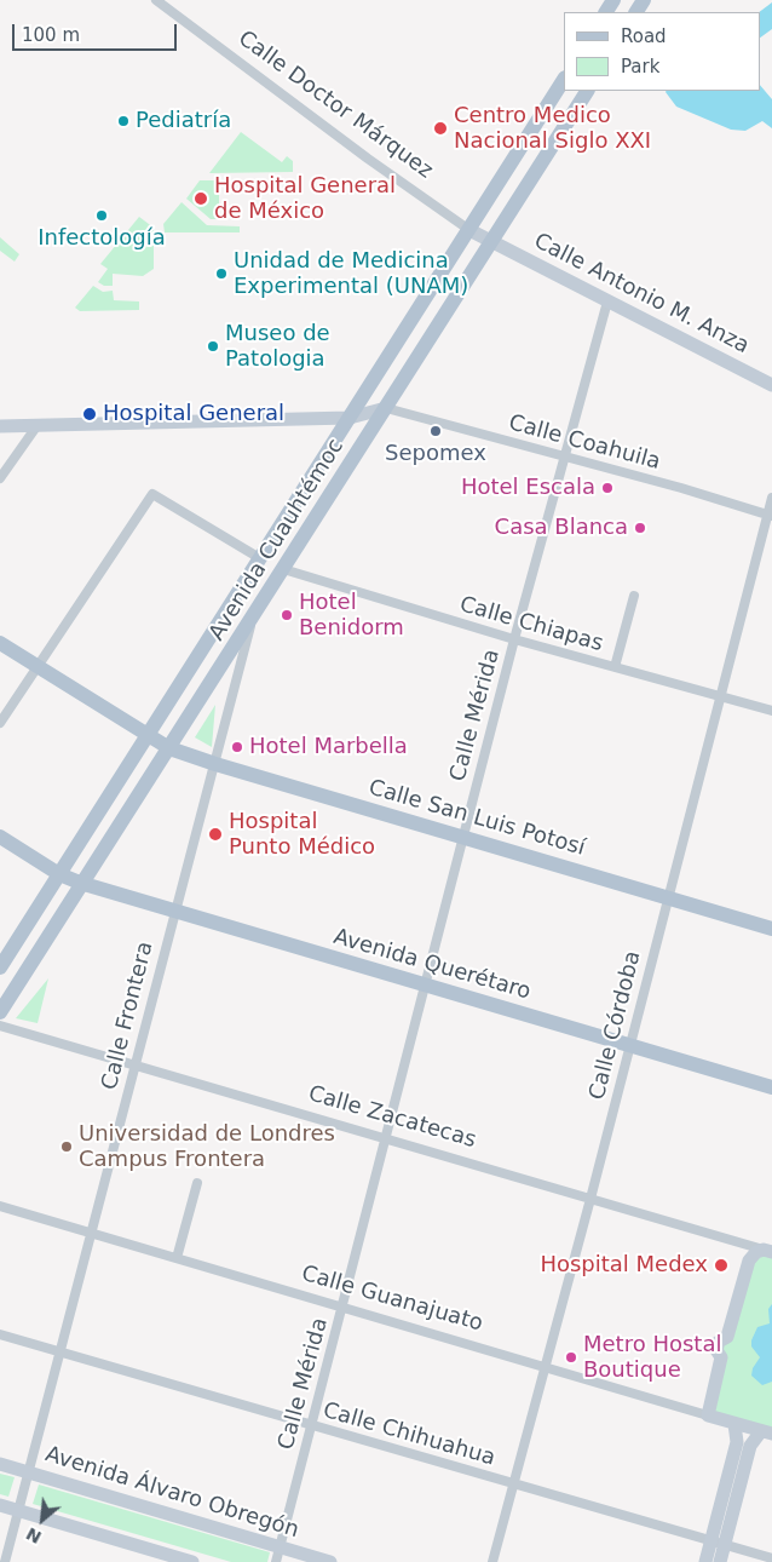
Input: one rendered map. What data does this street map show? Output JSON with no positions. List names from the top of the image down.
{
  "streets": {
    "main road": ["Avenida Cuauhtémoc", "Calle San Luis Potosí", "Avenida Querétaro"],
    "street": [
      "Calle Doctor Márquez",
      "Calle Antonio M. Anza",
      "Calle Coahuila",
      "Calle Chiapas",
      "Calle Mérida",
      "Calle Frontera",
      "Calle Córdoba",
      "Calle Zacatecas",
      "Calle Guanajuato",
      "Calle Chihuahua",
      "Avenida Álvaro Obregón"
    ]
  },
  "crossings": [
    ["Calle Doctor Márquez", "Calle Antonio M. Anza"],
    ["Calle Doctor Márquez", "Avenida Cuauhtémoc"],
    ["Calle Antonio M. Anza", "Avenida Cuauhtémoc"],
    ["Calle Antonio M. Anza", "Calle Mérida"],
    ["Calle Coahuila", "Avenida Cuauhtémoc"],
    ["Calle Coahuila", "Calle Mérida"],
    ["Calle Coahuila", "Calle Córdoba"],
    ["Avenida Cuauhtémoc", "Calle Chiapas"],
    ["Avenida Cuauhtémoc", "Calle San Luis Potosí"],
    ["Avenida Cuauhtémoc", "Avenida Querétaro"],
    ["Avenida Cuauhtémoc", "Calle Frontera"],
    ["Calle Chiapas", "Calle Mérida"],
    ["Calle Chiapas", "Calle Córdoba"],
    ["Calle Mérida", "Calle San Luis Potosí"],
    ["Calle Mérida", "Avenida Querétaro"],
    ["Calle Mérida", "Calle Zacatecas"],
    ["Calle Mérida", "Calle Guanajuato"],
    ["Calle Mérida", "Calle Chihuahua"],
    ["Calle Mérida", "Avenida Álvaro Obregón"],
    ["Calle San Luis Potosí", "Calle Frontera"],
    ["Calle San Luis Potosí", "Calle Córdoba"],
    ["Avenida Querétaro", "Calle Frontera"],
    ["Avenida Querétaro", "Calle Córdoba"],
    ["Calle Frontera", "Calle Zacatecas"],
    ["Calle Frontera", "Calle Guanajuato"],
    ["Calle Frontera", "Calle Chihuahua"],
    ["Calle Frontera", "Avenida Álvaro Obregón"],
    ["Calle Córdoba", "Calle Zacatecas"],
    ["Calle Córdoba", "Calle Guanajuato"],
    ["Calle Córdoba", "Calle Chihuahua"]
  ],
  "places": [
    "Pediatría",
    "Centro Medico Nacional Siglo XXI",
    "Hospital General de México",
    "Infectología",
    "Unidad de Medicina Experimental (UNAM)",
    "Museo de Patologia",
    "Hospital General",
    "Sepomex",
    "Hotel Escala",
    "Casa Blanca",
    "Hotel Benidorm",
    "Hotel Marbella",
    "Hospital Punto Médico",
    "Universidad de Londres Campus Frontera",
    "Hospital Medex",
    "Metro Hostal Boutique"
  ],
  "legend": ["Road", "Park"],
  "scale_bar": "100 m",
  "north": "bottom left"
}
